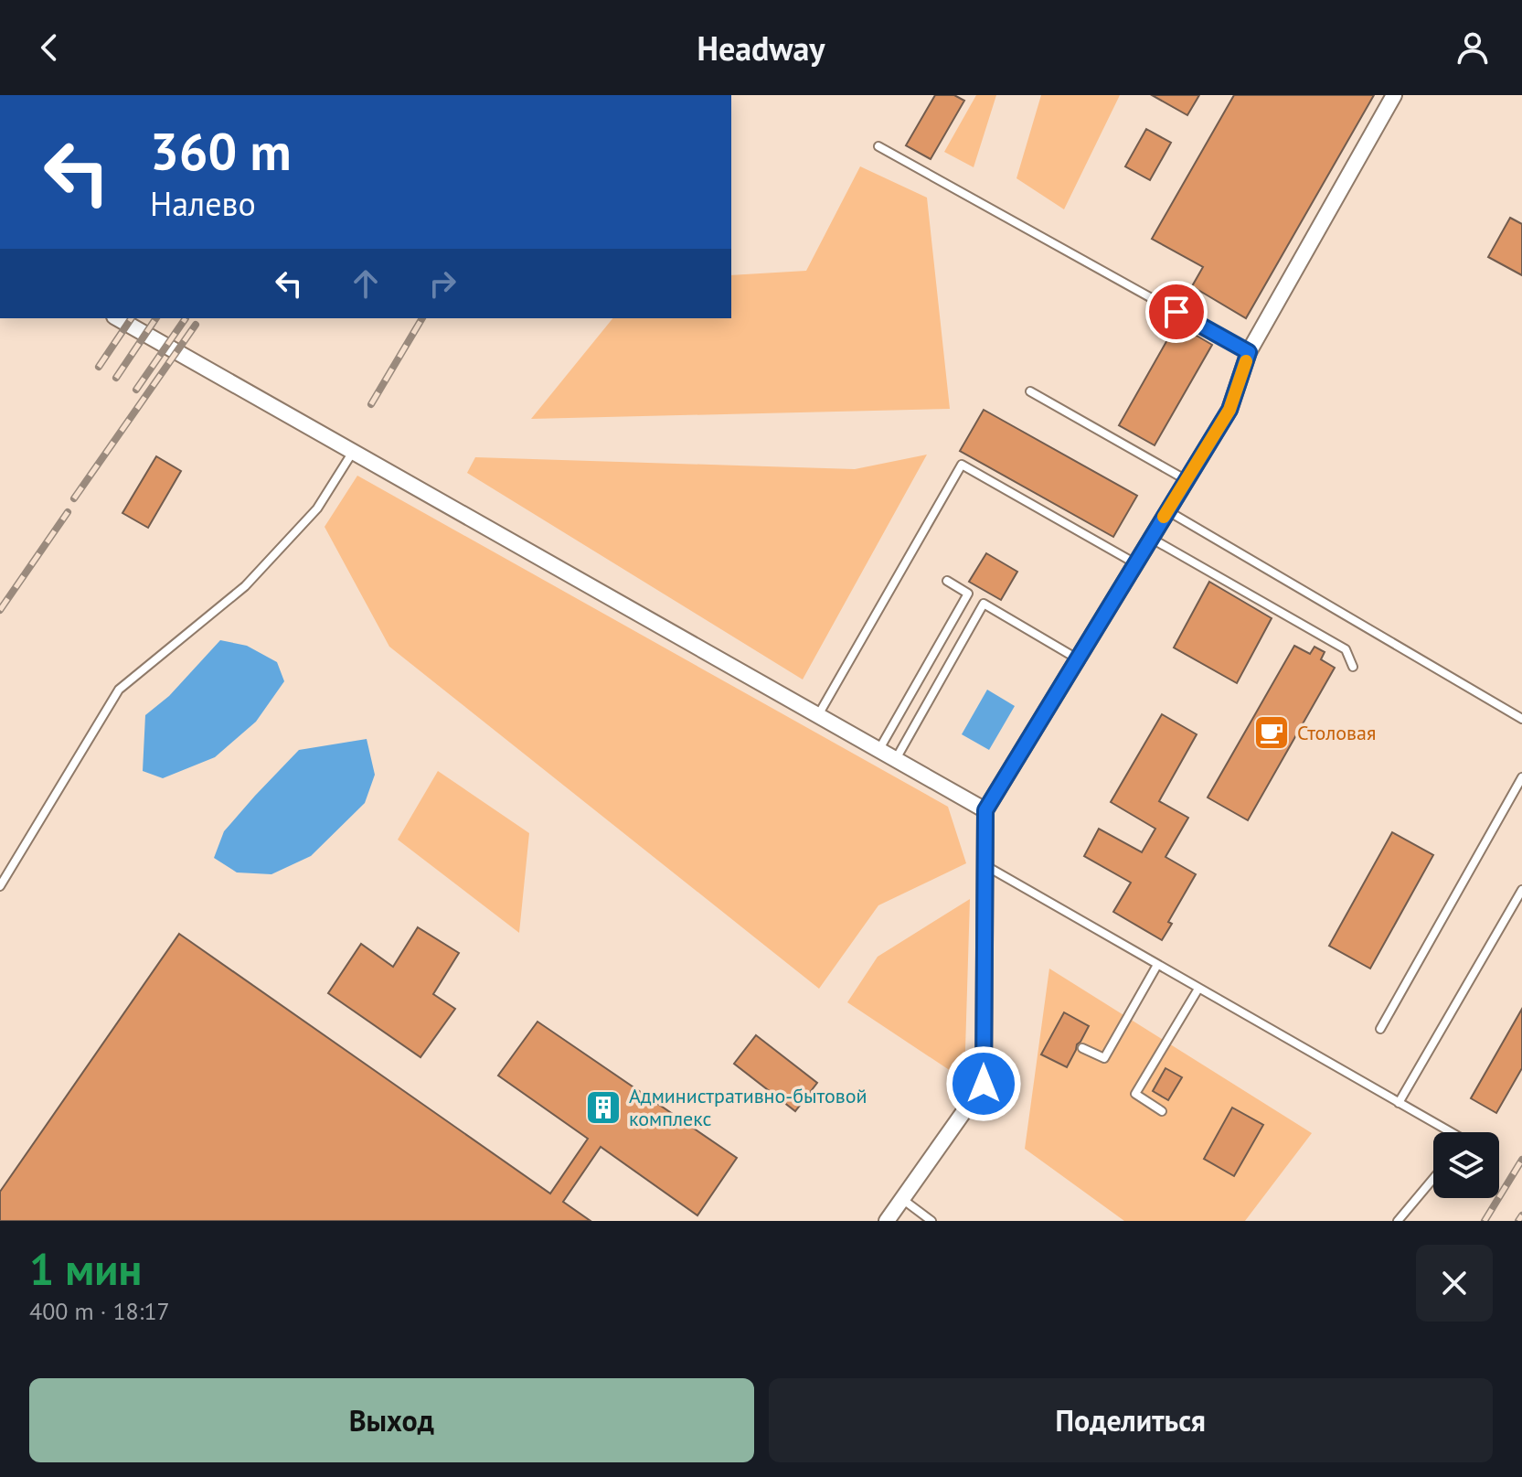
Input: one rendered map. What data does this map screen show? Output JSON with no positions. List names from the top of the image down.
{
  "places": {
    "cafe": ["Столовая"],
    "building": ["Административно-бытовой комплекс"]
  },
  "page": {
    "header": "Headway",
    "turn": ["360 m", "Налево"],
    "heading": ["1 мин", "400 m · 18:17"],
    "buttons": ["Выход", "Поделиться"]
  }
}
